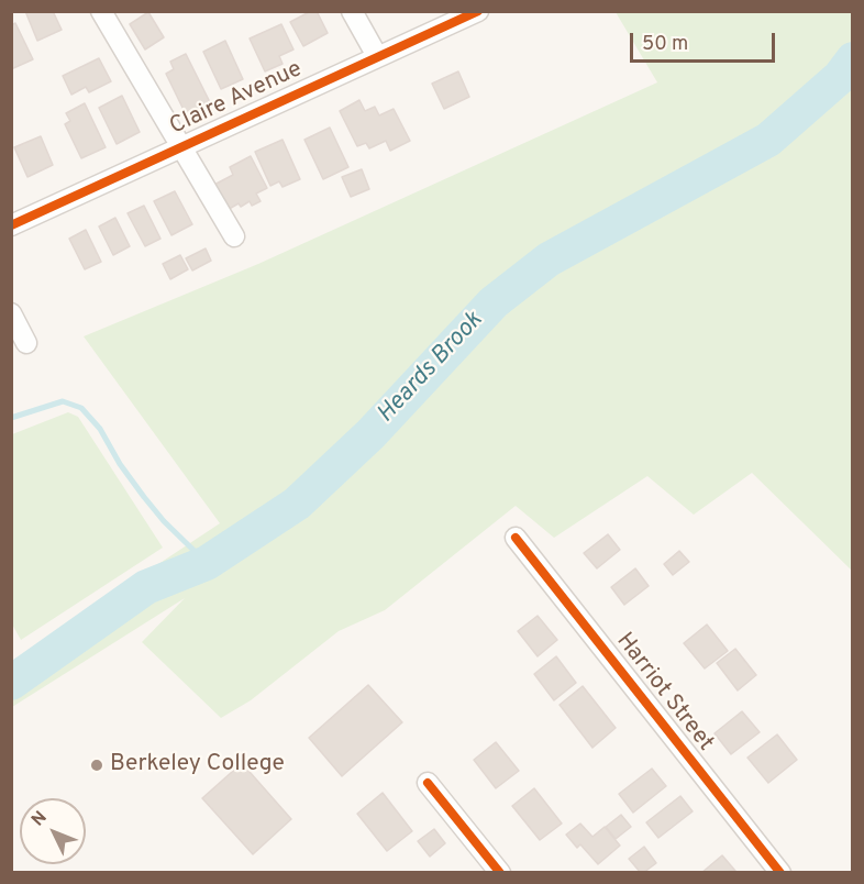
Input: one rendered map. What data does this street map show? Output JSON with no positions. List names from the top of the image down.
{
  "streets": {
    "street": ["Claire Avenue", "Harriot Street"]
  },
  "water": ["Heards Brook"],
  "places": ["Berkeley College"],
  "scale_bar": "50 m",
  "north": "top left"
}
